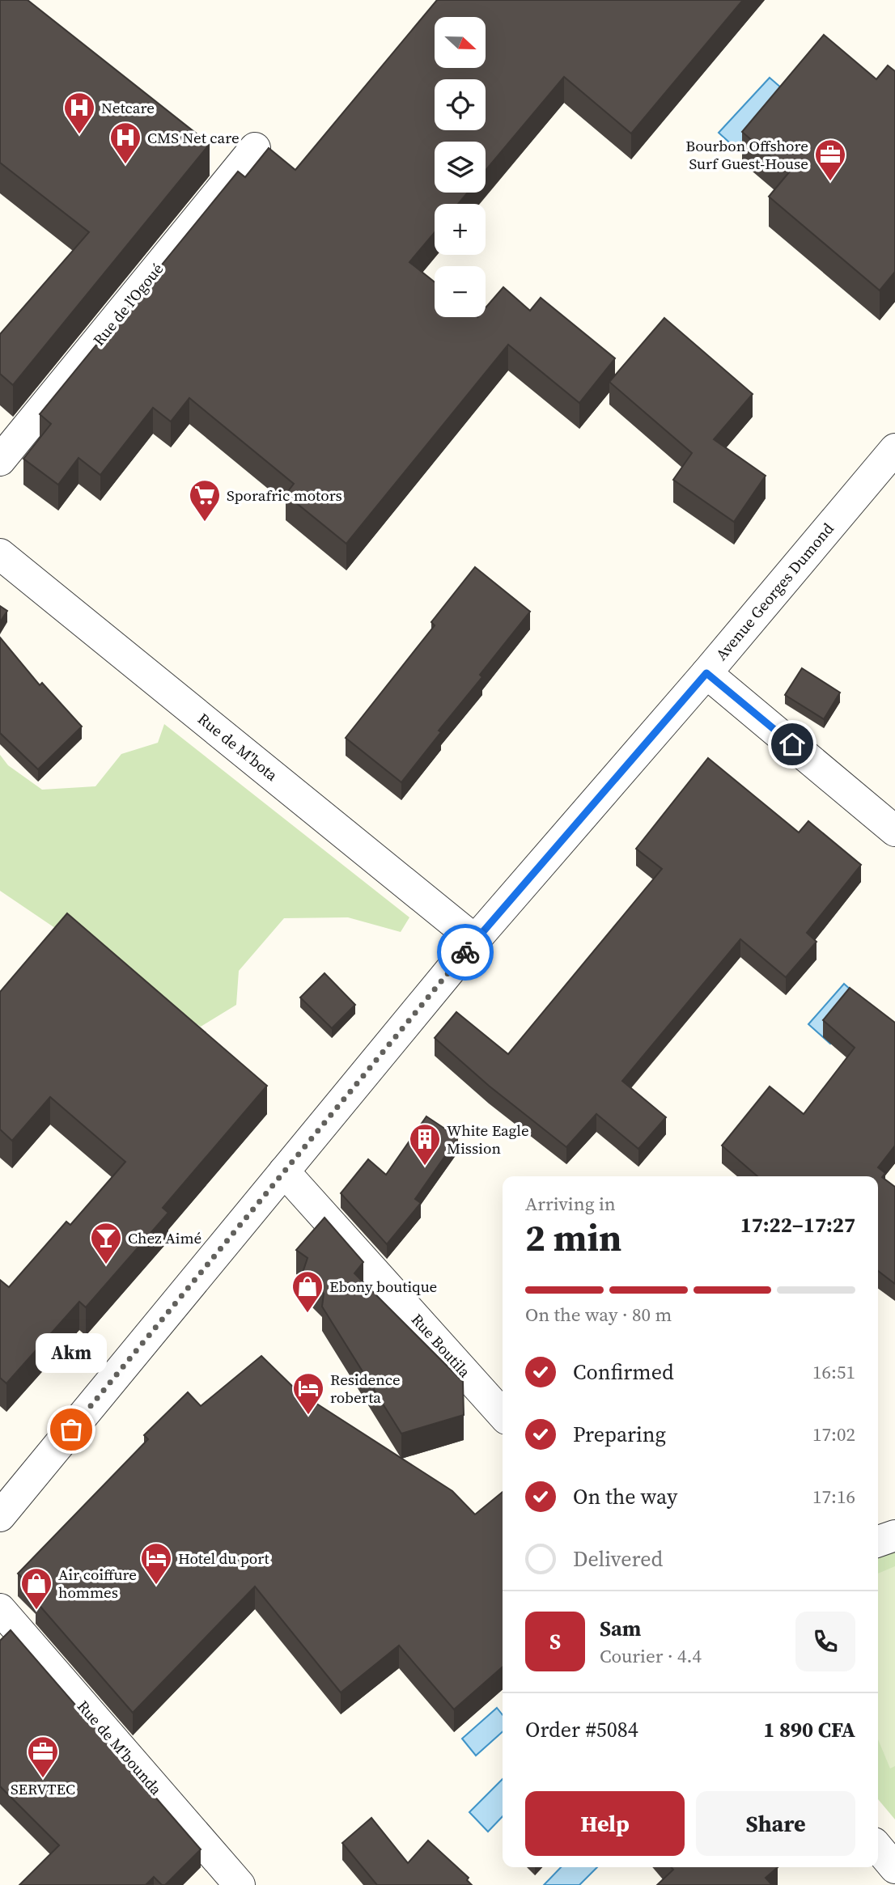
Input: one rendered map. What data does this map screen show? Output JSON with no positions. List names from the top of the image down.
{
  "streets": {
    "street": [
      "Rue de l'Ogoué",
      "Avenue Georges Dumond",
      "Rue de M'bota",
      "Rue Boutila",
      "Rue de M'bounda"
    ]
  },
  "crossings": [
    ["Avenue Georges Dumond", "Rue de M'bota"],
    ["Avenue Georges Dumond", "Rue Boutila"]
  ],
  "places": {
    "hospital": ["Netcare", "CMS Net care"],
    "office": ["Bourbon Offshore Surf Guest-House", "SERVTEC"],
    "supermarket": ["Sporafric motors"],
    "building": ["White Eagle Mission"],
    "bar": ["Chez Aimé"],
    "shop": ["Ebony boutique", "Air coiffure hommes"],
    "hotel": ["Residence roberta", "Hotel du port"],
    "other": ["Akm"]
  },
  "north": "right",
  "page": {
    "map_buttons": ["+", "−"],
    "heading": ["2 min", "Arriving in", "17:22–17:27"],
    "panel": [
      "Sam",
      "Courier · 4.4",
      "Order #5084",
      "1 890 CFA"
    ],
    "bar": "On the way · 80 m",
    "bubble": "Akm",
    "list": [
      ["Confirmed", "16:51"],
      ["Preparing", "17:02"],
      ["On the way", "17:16"],
      "Delivered"
    ],
    "round": "S",
    "buttons": ["Help", "Share"]
  }
}
